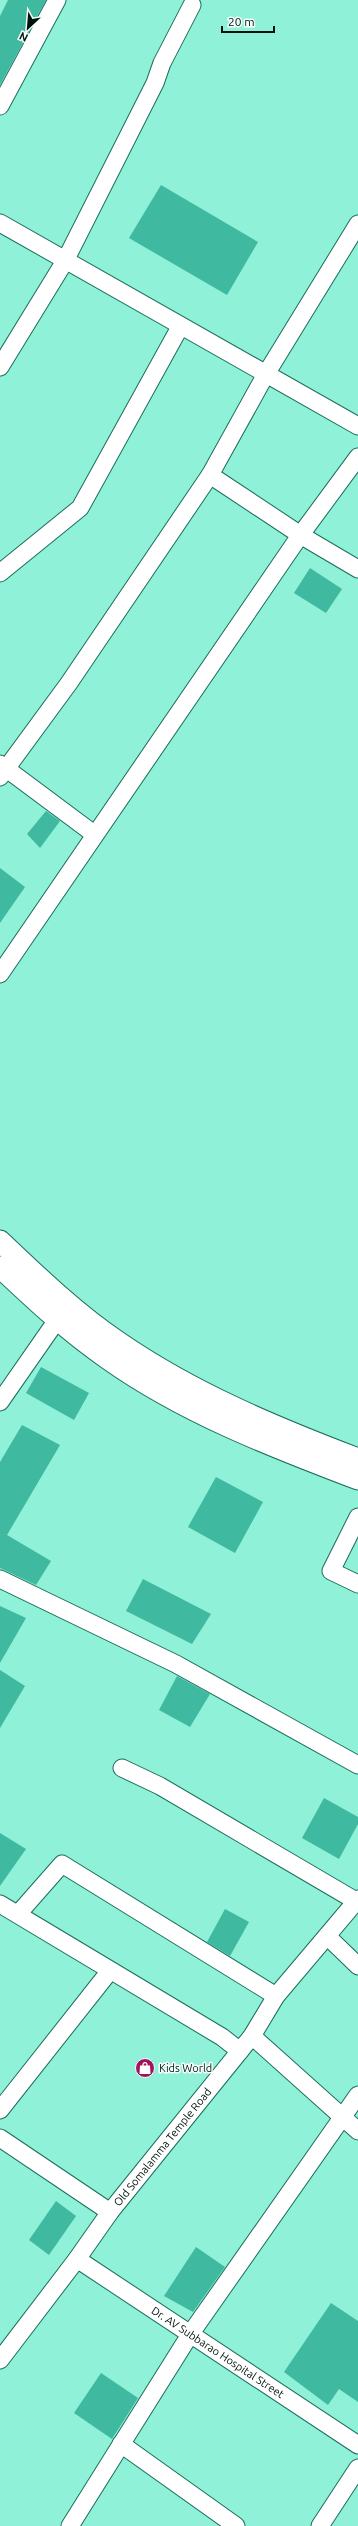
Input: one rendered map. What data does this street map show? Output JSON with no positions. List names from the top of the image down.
{
  "streets": {
    "street": ["Old Somalamma Temple Road", "Dr. AV Subbarao Hospital Street"]
  },
  "crossings": [
    ["Old Somalamma Temple Road", "Dr. AV Subbarao Hospital Street"]
  ],
  "places": {
    "shop": ["Kids World"]
  },
  "scale_bar": "20 m",
  "north": "bottom left"
}
